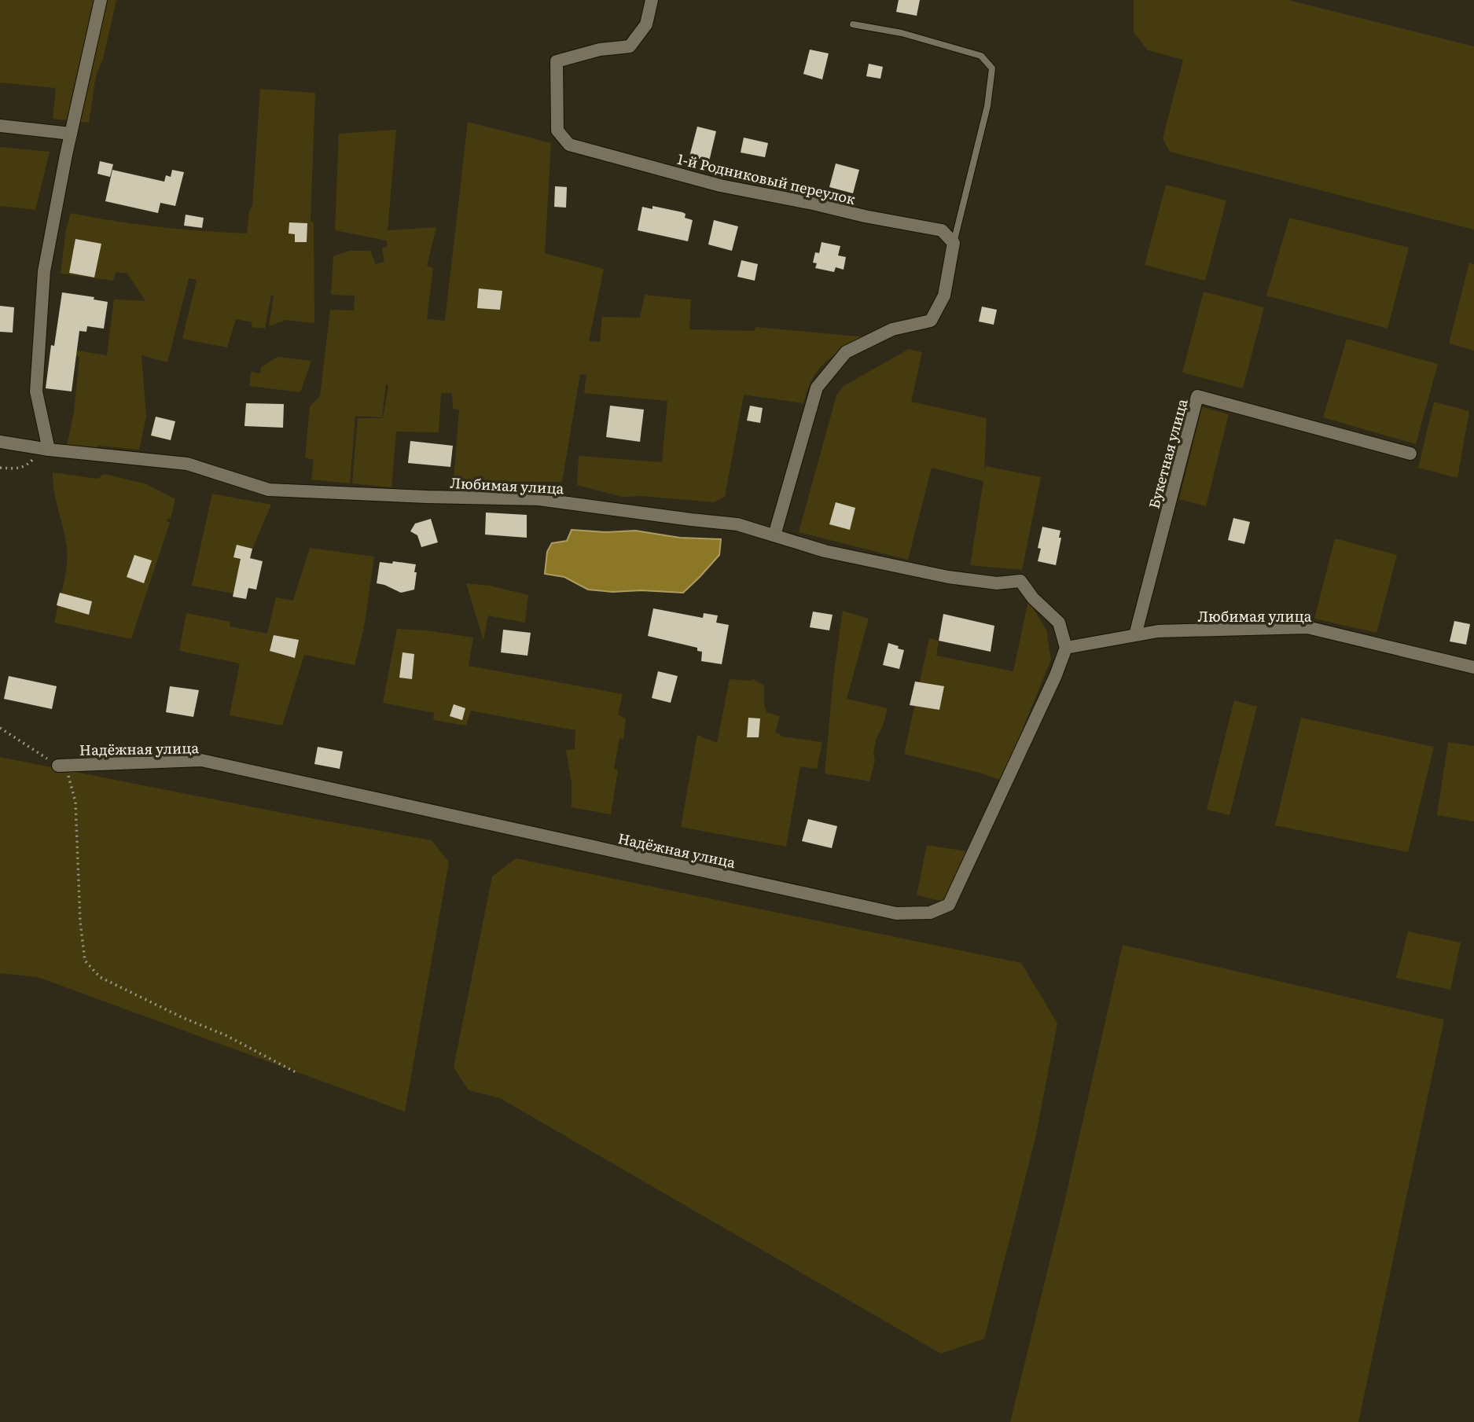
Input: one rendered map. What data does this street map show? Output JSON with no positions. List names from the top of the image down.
{
  "streets": {
    "street": [
      "1-й Родниковый переулок",
      "Букетная улица",
      "Любимая улица",
      "Надёжная улица"
    ]
  },
  "crossings": [
    ["Букетная улица", "Любимая улица"],
    ["Любимая улица", "Надёжная улица"]
  ]
}
